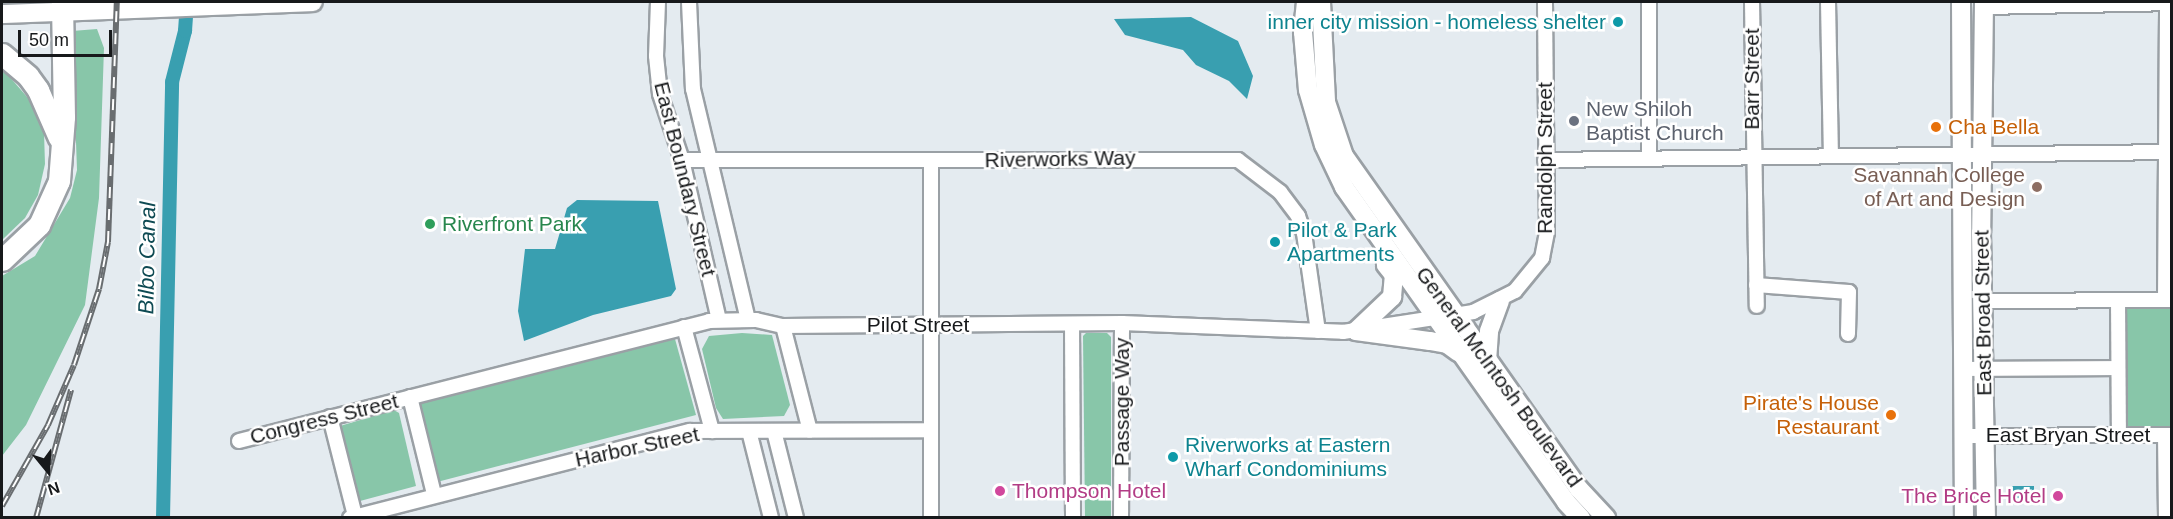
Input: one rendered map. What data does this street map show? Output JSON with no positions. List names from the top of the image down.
{
  "streets": {
    "main road": ["East Broad Street", "General McIntosh Boulevard"],
    "street": [
      "Barr Street",
      "Randolph Street",
      "Riverworks Way",
      "East Boundary Street",
      "Pilot Street",
      "Passage Way",
      "Congress Street",
      "East Bryan Street",
      "Harbor Street"
    ]
  },
  "crossings": [
    ["Randolph Street", "Pilot Street"],
    ["Randolph Street", "General McIntosh Boulevard"],
    ["Riverworks Way", "East Boundary Street"],
    ["Riverworks Way", "Pilot Street"],
    ["East Boundary Street", "Pilot Street"],
    ["East Broad Street", "East Bryan Street"],
    ["Pilot Street", "General McIntosh Boulevard"],
    ["Pilot Street", "Passage Way"],
    ["Pilot Street", "Congress Street"]
  ],
  "water": ["Bilbo Canal"],
  "places": [
    "inner city mission - homeless shelter",
    "New Shiloh Baptist Church",
    "Cha Bella",
    "Savannah College of Art and Design",
    "Riverfront Park",
    "Pilot & Park Apartments",
    "Pirate's House Restaurant",
    "Riverworks at Eastern Wharf Condominiums",
    "Thompson Hotel",
    "The Brice Hotel"
  ],
  "scale_bar": "50 m",
  "north": "bottom"
}
